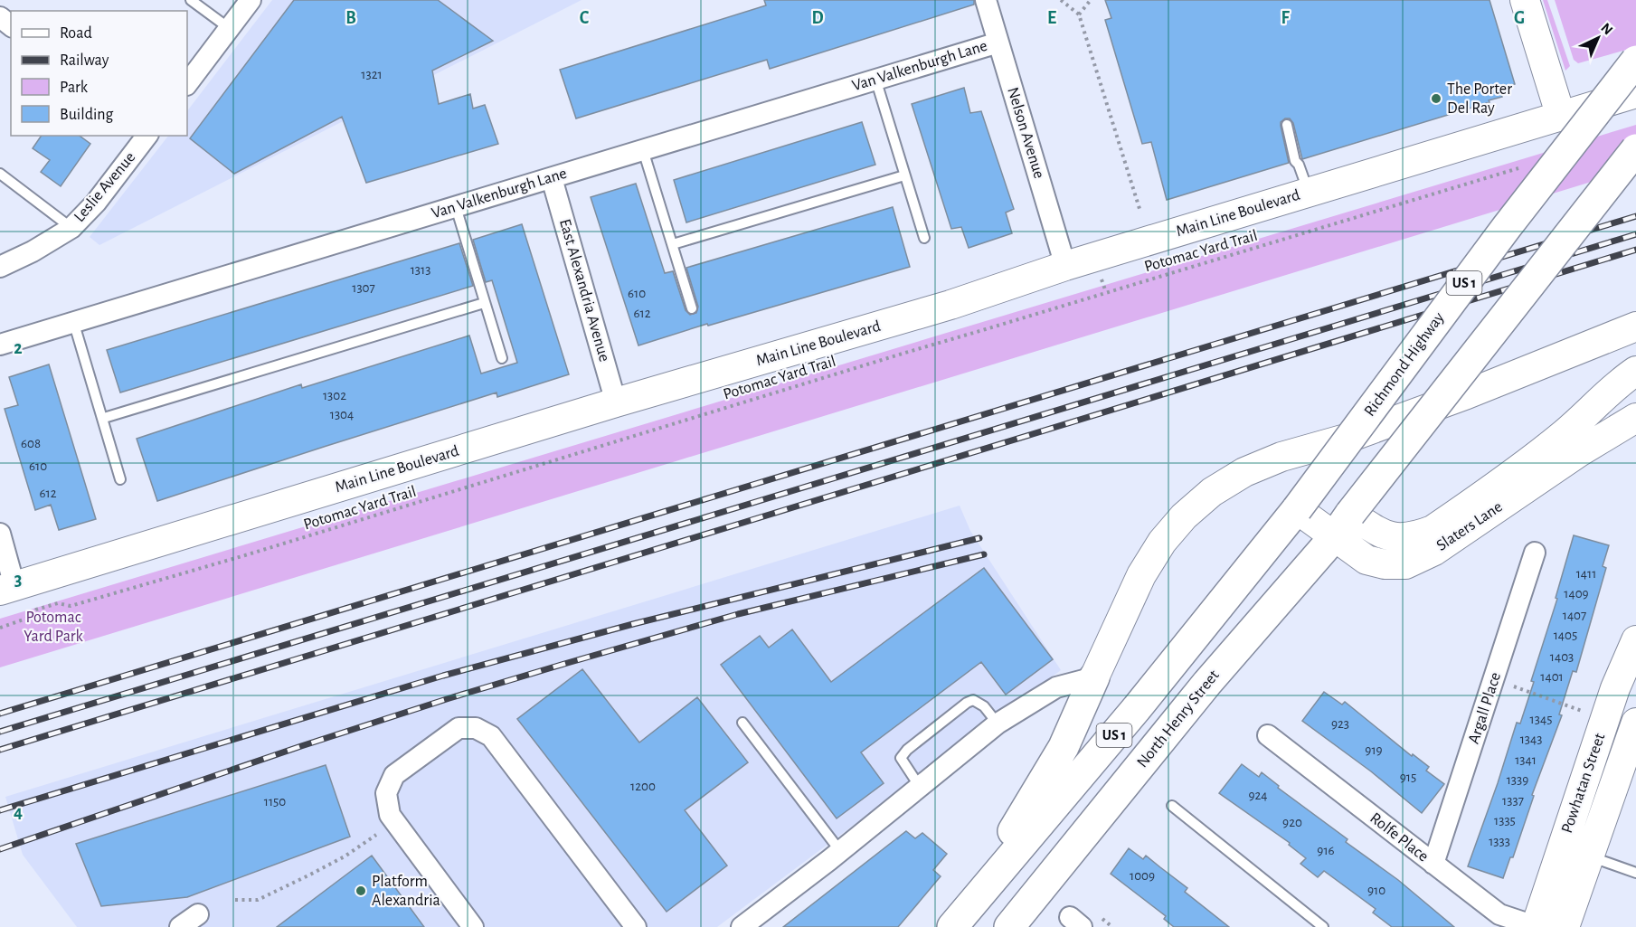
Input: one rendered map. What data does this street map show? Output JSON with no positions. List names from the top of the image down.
{
  "streets": {
    "highway": ["US 1", "Richmond Highway", "North Henry Street"],
    "street": [
      "Van Valkenburgh Lane",
      "Nelson Avenue",
      "Leslie Avenue",
      "Main Line Boulevard",
      "East Alexandria Avenue",
      "Slaters Lane",
      "Argall Place",
      "Powhatan Street",
      "Rolfe Place"
    ],
    "path": ["Potomac Yard Trail"]
  },
  "crossings": [
    ["Van Valkenburgh Lane", "Nelson Avenue"],
    ["Van Valkenburgh Lane", "East Alexandria Avenue"],
    ["Nelson Avenue", "Main Line Boulevard"],
    ["Main Line Boulevard", "East Alexandria Avenue"],
    ["US 1", "Slaters Lane"],
    ["US 1", "North Henry Street"],
    ["Richmond Highway", "Slaters Lane"],
    ["Slaters Lane", "North Henry Street"],
    ["Argall Place", "Rolfe Place"],
    ["Powhatan Street", "Rolfe Place"]
  ],
  "parks": ["Potomac Yard Park"],
  "places": ["The Porter Del Ray", "Platform Alexandria"],
  "house_numbers": [
    "1321",
    "1313",
    "1307",
    "610",
    "612",
    "1302",
    "1304",
    "608",
    "610",
    "612",
    "1411",
    "1409",
    "1407",
    "1405",
    "1403",
    "1401",
    "1345",
    "923",
    "1343",
    "919",
    "1341",
    "915",
    "1339",
    "1200",
    "924",
    "1337",
    "1150",
    "1335",
    "920",
    "1333",
    "916",
    "1009",
    "910"
  ],
  "legend": [
    "Road",
    "Railway",
    "Park",
    "Building"
  ],
  "north": "top right",
  "grid": {
    "columns": [
      "B",
      "C",
      "D",
      "E",
      "F",
      "G"
    ],
    "rows": ["2", "3", "4"]
  }
}
